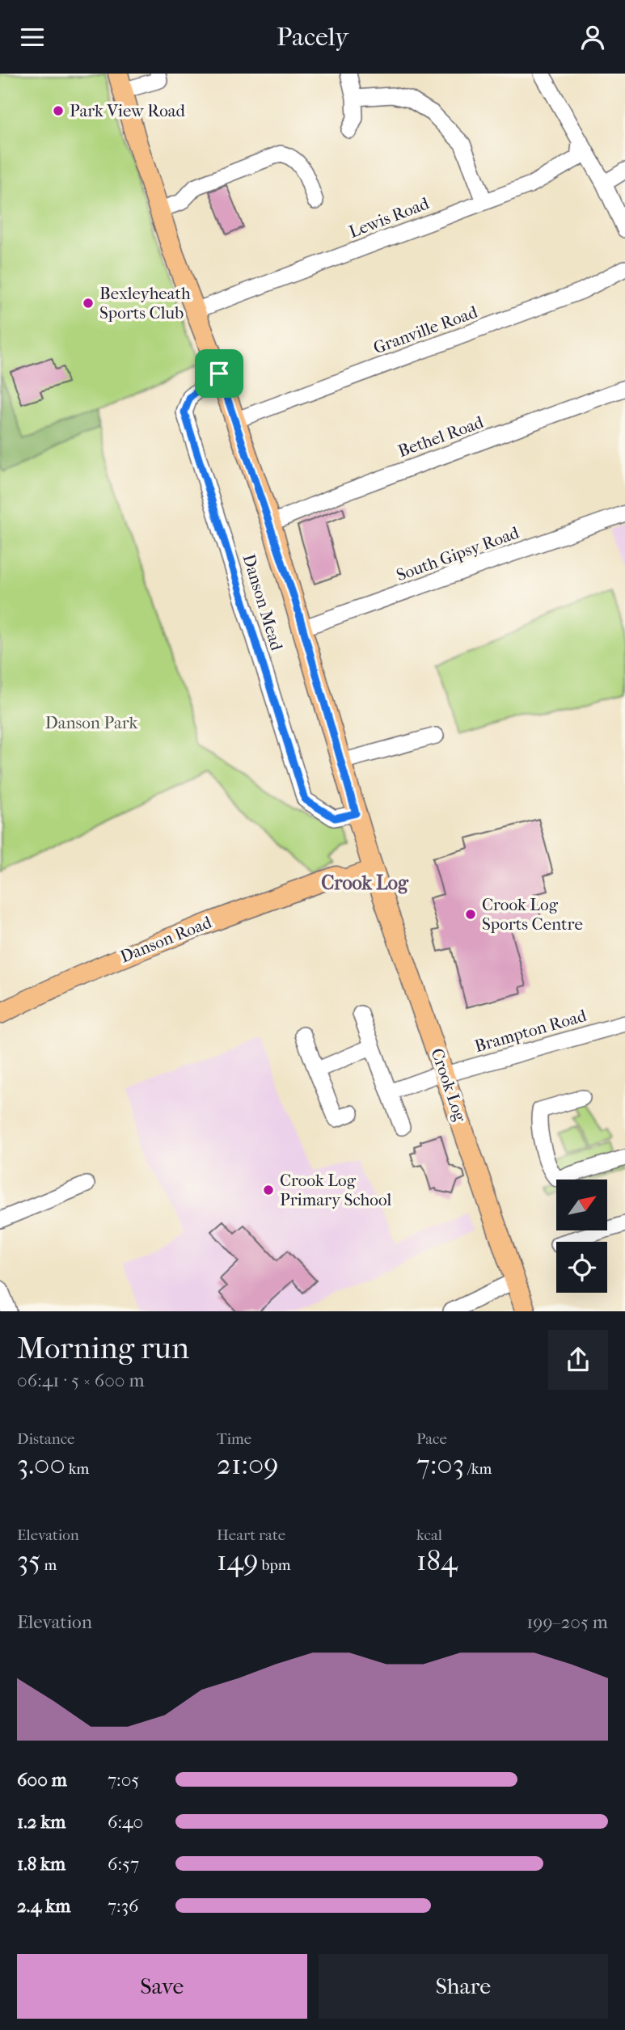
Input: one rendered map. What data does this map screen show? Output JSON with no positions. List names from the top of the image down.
{
  "streets": {
    "main road": ["Danson Road", "Crook Log"],
    "street": [
      "Lewis Road",
      "Granville Road",
      "Bethel Road",
      "South Gipsy Road",
      "Danson Mead",
      "Brampton Road"
    ]
  },
  "crossings": [
    ["Danson Road", "Crook Log"],
    ["Brampton Road", "Crook Log"]
  ],
  "districts": ["Crook Log"],
  "parks": ["Danson Park"],
  "places": [
    "Park View Road",
    "Bexleyheath Sports Club",
    "Crook Log Sports Centre",
    "Crook Log Primary School"
  ],
  "north": "top right",
  "page": {
    "header": "Pacely",
    "heading": ["Morning run", "06:41 · 5 × 600 m"],
    "stats": [
      ["Distance", "3.00 km"],
      ["Time", "21:09"],
      ["Pace", "7:03 /km"],
      ["Elevation", "35 m"],
      ["Heart rate", "149 bpm"],
      ["kcal", "184"]
    ],
    "chart": ["Elevation", "199–205 m"],
    "list": [
      {
        "name": "600 m",
        "note": "7:05"
      },
      {
        "name": "1.2 km",
        "note": "6:40"
      },
      {
        "name": "1.8 km",
        "note": "6:57"
      },
      {
        "name": "2.4 km",
        "note": "7:36"
      }
    ],
    "buttons": ["Save", "Share"]
  }
}
